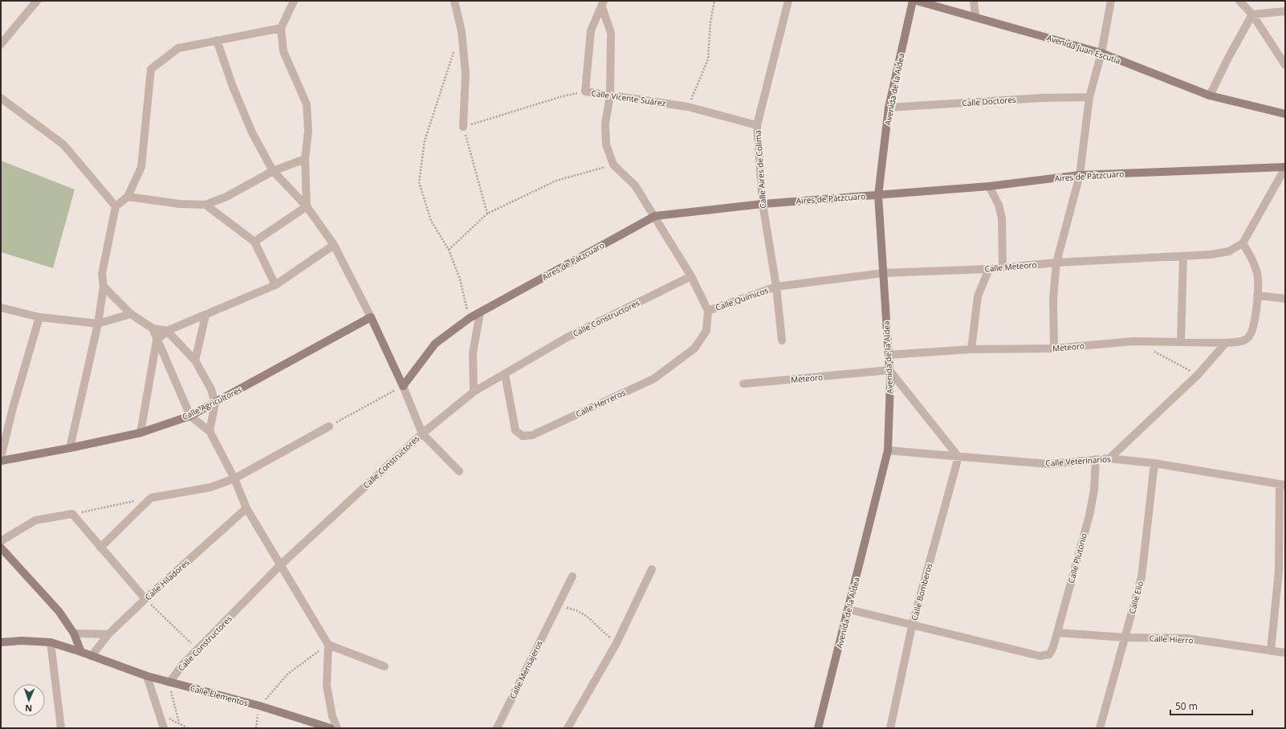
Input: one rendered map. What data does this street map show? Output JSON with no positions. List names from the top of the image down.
{
  "streets": {
    "street": [
      "Avenida Juan Escutia",
      "Avenida de la Aldea",
      "Calle Vicente Suárez",
      "Calle Doctores",
      "Calle Aires de Colima",
      "Aires de Pátzcuaro",
      "Calle Meteoro",
      "Calle Químicos",
      "Calle Constructores",
      "Meteoro",
      "Calle Agricultores",
      "Calle Herreros",
      "Calle Veterinarios",
      "Calle Plutonio",
      "Calle Hiladores",
      "Calle Bomberos",
      "Calle Elio",
      "Calle Hierro",
      "Calle Mensajeros",
      "Calle Elementos"
    ]
  },
  "crossings": [
    ["Avenida de la Aldea", "Calle Doctores"],
    ["Avenida de la Aldea", "Aires de Pátzcuaro"],
    ["Avenida de la Aldea", "Calle Meteoro"],
    ["Avenida de la Aldea", "Meteoro"],
    ["Avenida de la Aldea", "Calle Veterinarios"],
    ["Calle Vicente Suárez", "Calle Aires de Colima"],
    ["Calle Aires de Colima", "Aires de Pátzcuaro"],
    ["Calle Aires de Colima", "Calle Meteoro"],
    ["Calle Aires de Colima", "Calle Químicos"],
    ["Calle Meteoro", "Calle Químicos"],
    ["Calle Químicos", "Calle Herreros"],
    ["Calle Constructores", "Calle Herreros"],
    ["Calle Constructores", "Calle Elementos"],
    ["Calle Veterinarios", "Calle Plutonio"],
    ["Calle Veterinarios", "Calle Bomberos"],
    ["Calle Veterinarios", "Calle Elio"],
    ["Calle Plutonio", "Calle Bomberos"],
    ["Calle Plutonio", "Calle Hierro"],
    ["Calle Hiladores", "Calle Elementos"],
    ["Calle Elio", "Calle Hierro"]
  ],
  "scale_bar": "50 m",
  "north": "bottom"
}
